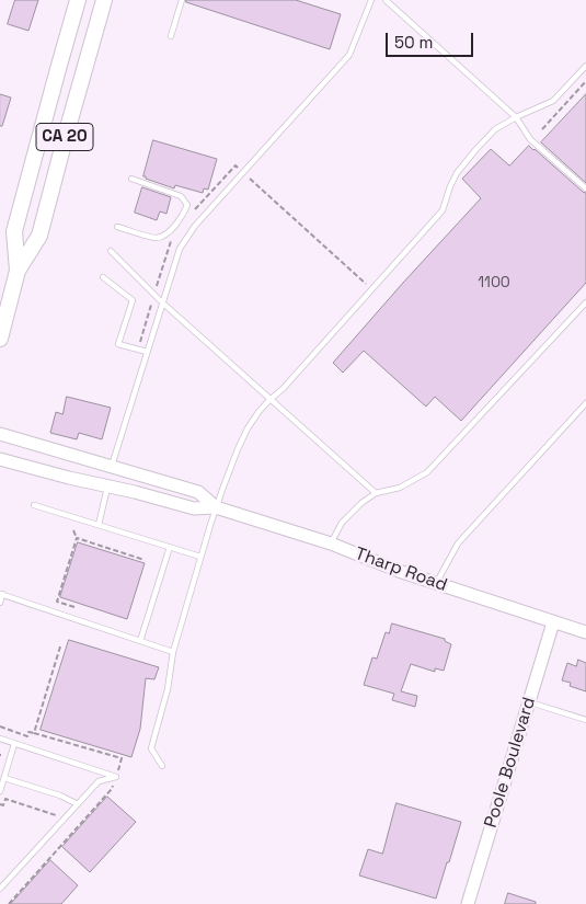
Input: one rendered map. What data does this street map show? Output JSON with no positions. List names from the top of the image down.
{
  "streets": {
    "highway": ["CA 20"],
    "street": ["Tharp Road", "Poole Boulevard"]
  },
  "crossings": [
    ["Tharp Road", "Poole Boulevard"]
  ],
  "house_numbers": ["1100"],
  "scale_bar": "50 m"
}
